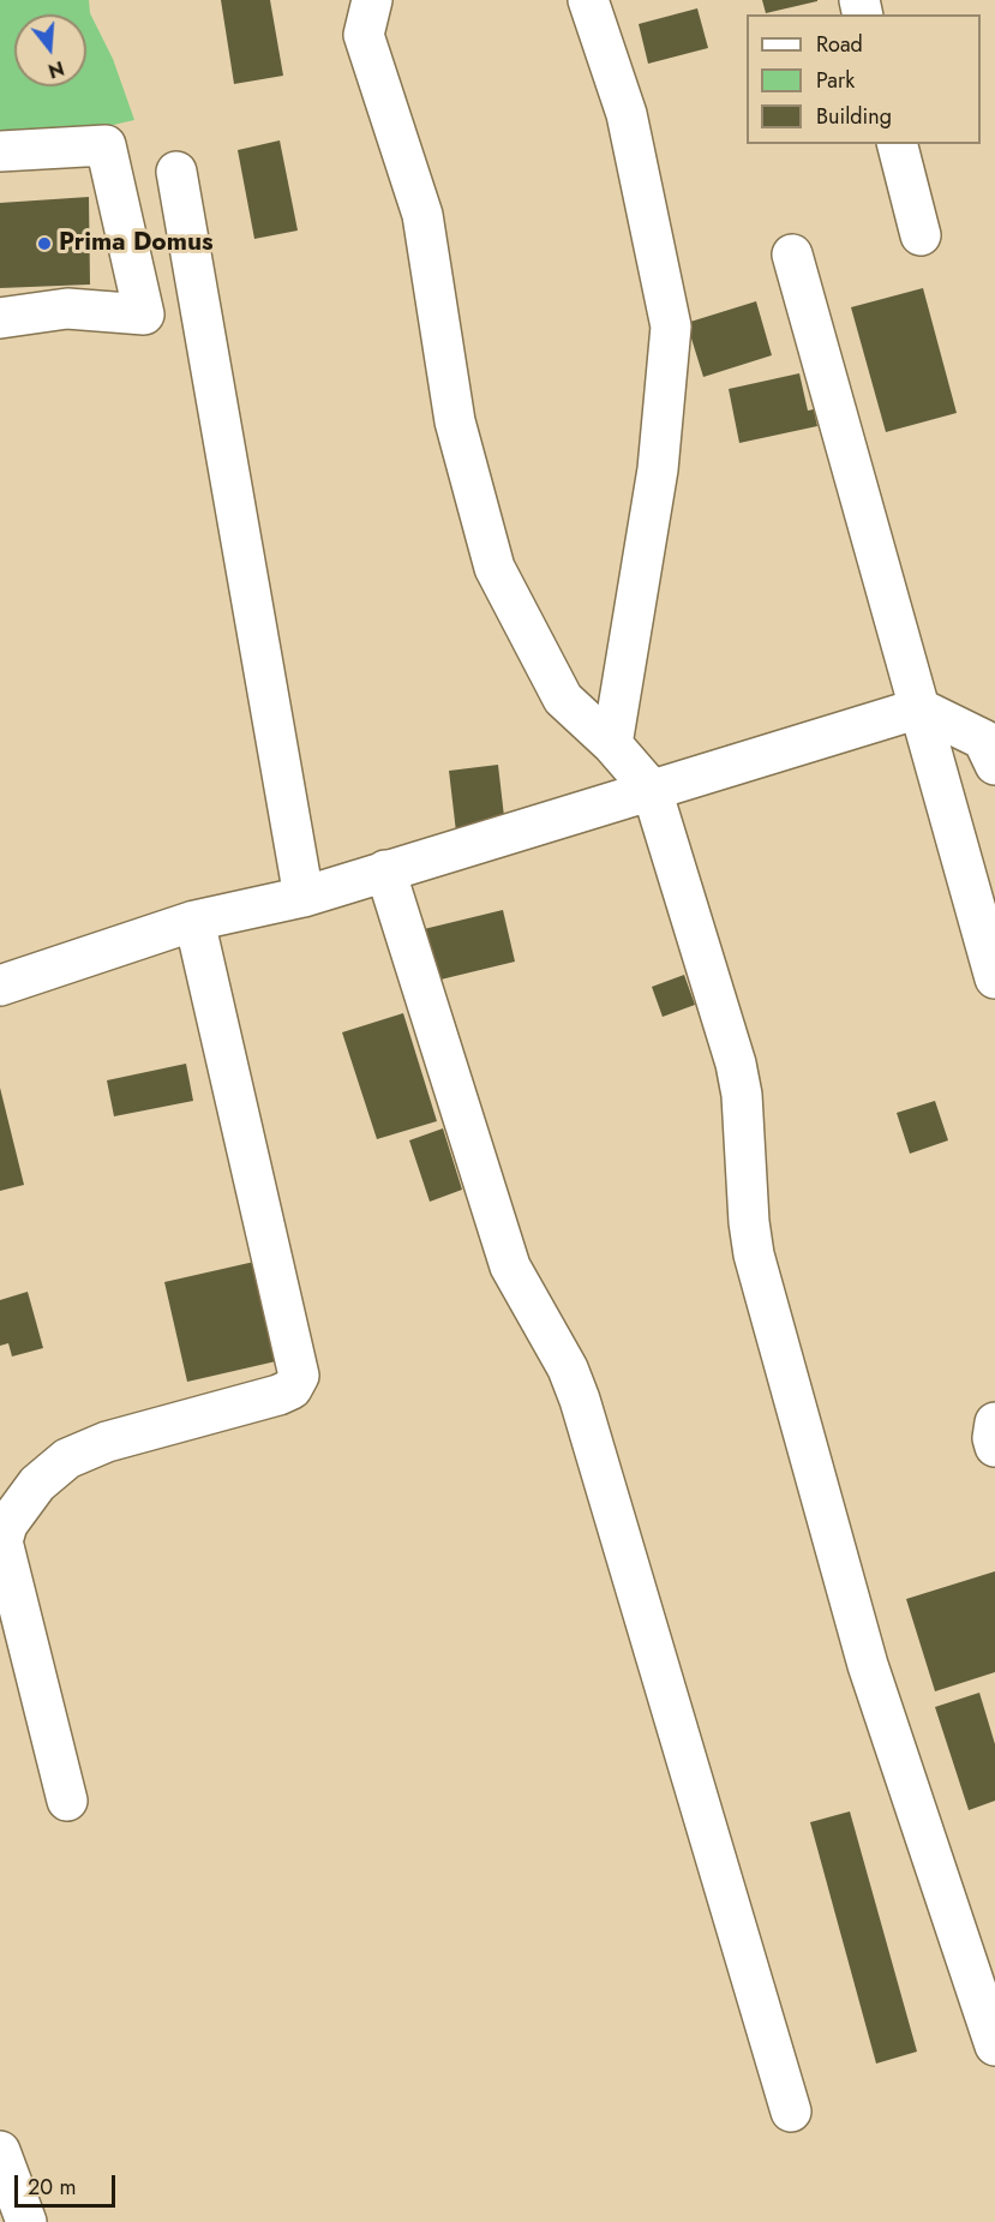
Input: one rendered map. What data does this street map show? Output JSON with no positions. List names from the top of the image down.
{
  "places": ["Prima Domus"],
  "legend": ["Road", "Park", "Building"],
  "scale_bar": "20 m",
  "north": "bottom"
}
